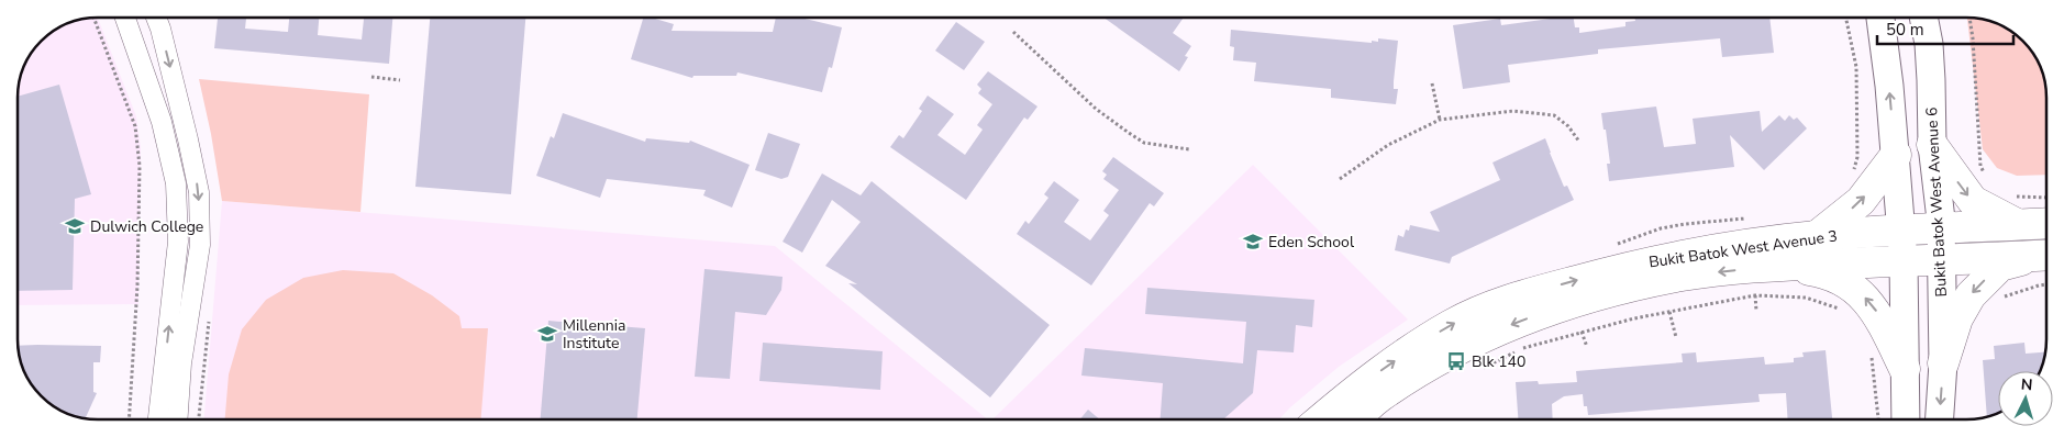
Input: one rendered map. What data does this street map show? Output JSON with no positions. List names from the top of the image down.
{
  "streets": {
    "main road": ["Bukit Batok West Avenue 3"],
    "street": ["Bukit Batok West Avenue 6"]
  },
  "crossings": [
    ["Bukit Batok West Avenue 6", "Bukit Batok West Avenue 3"]
  ],
  "places": {
    "school or university": ["Dulwich College", "Eden School", "Millennia Institute"],
    "bus stop": ["Blk 140"]
  },
  "scale_bar": "50 m",
  "north": "top"
}
